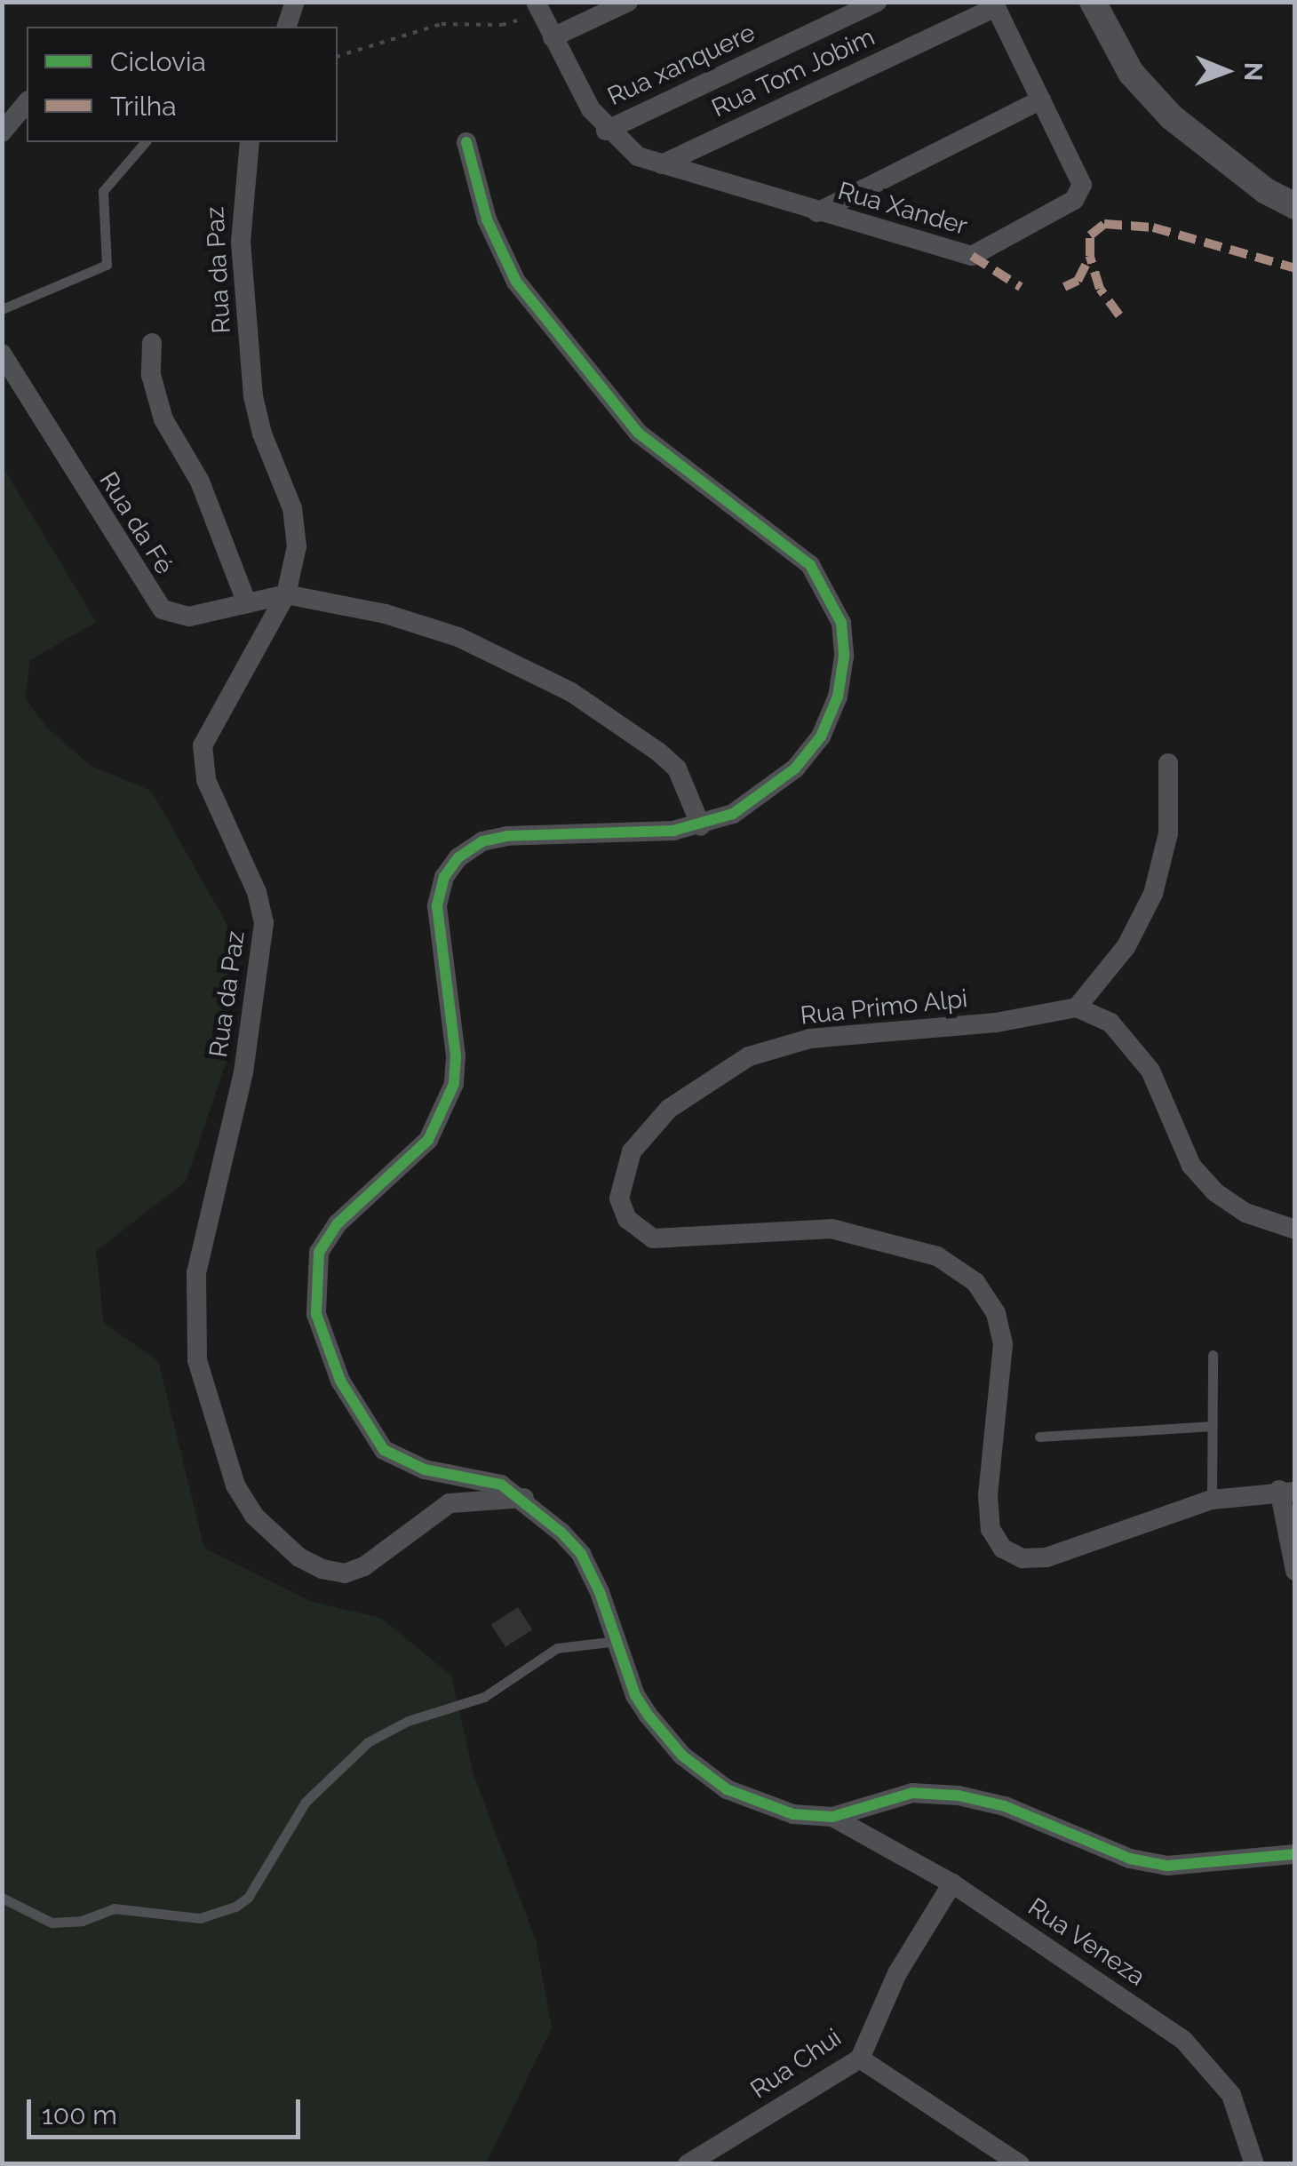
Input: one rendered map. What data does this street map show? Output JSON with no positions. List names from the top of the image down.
{
  "streets": {
    "street": [
      "Rua xanquere",
      "Rua Tom Jobim",
      "Rua Xander",
      "Rua da Paz",
      "Rua da Fé",
      "Rua Primo Alpi",
      "Rua Veneza",
      "Rua Chui"
    ]
  },
  "crossings": [
    ["Rua xanquere", "Rua Xander"],
    ["Rua Tom Jobim", "Rua Xander"],
    ["Rua da Paz", "Rua da Fé"],
    ["Rua Veneza", "Rua Chui"]
  ],
  "legend": ["Ciclovia", "Trilha"],
  "scale_bar": "100 m",
  "north": "right"
}
